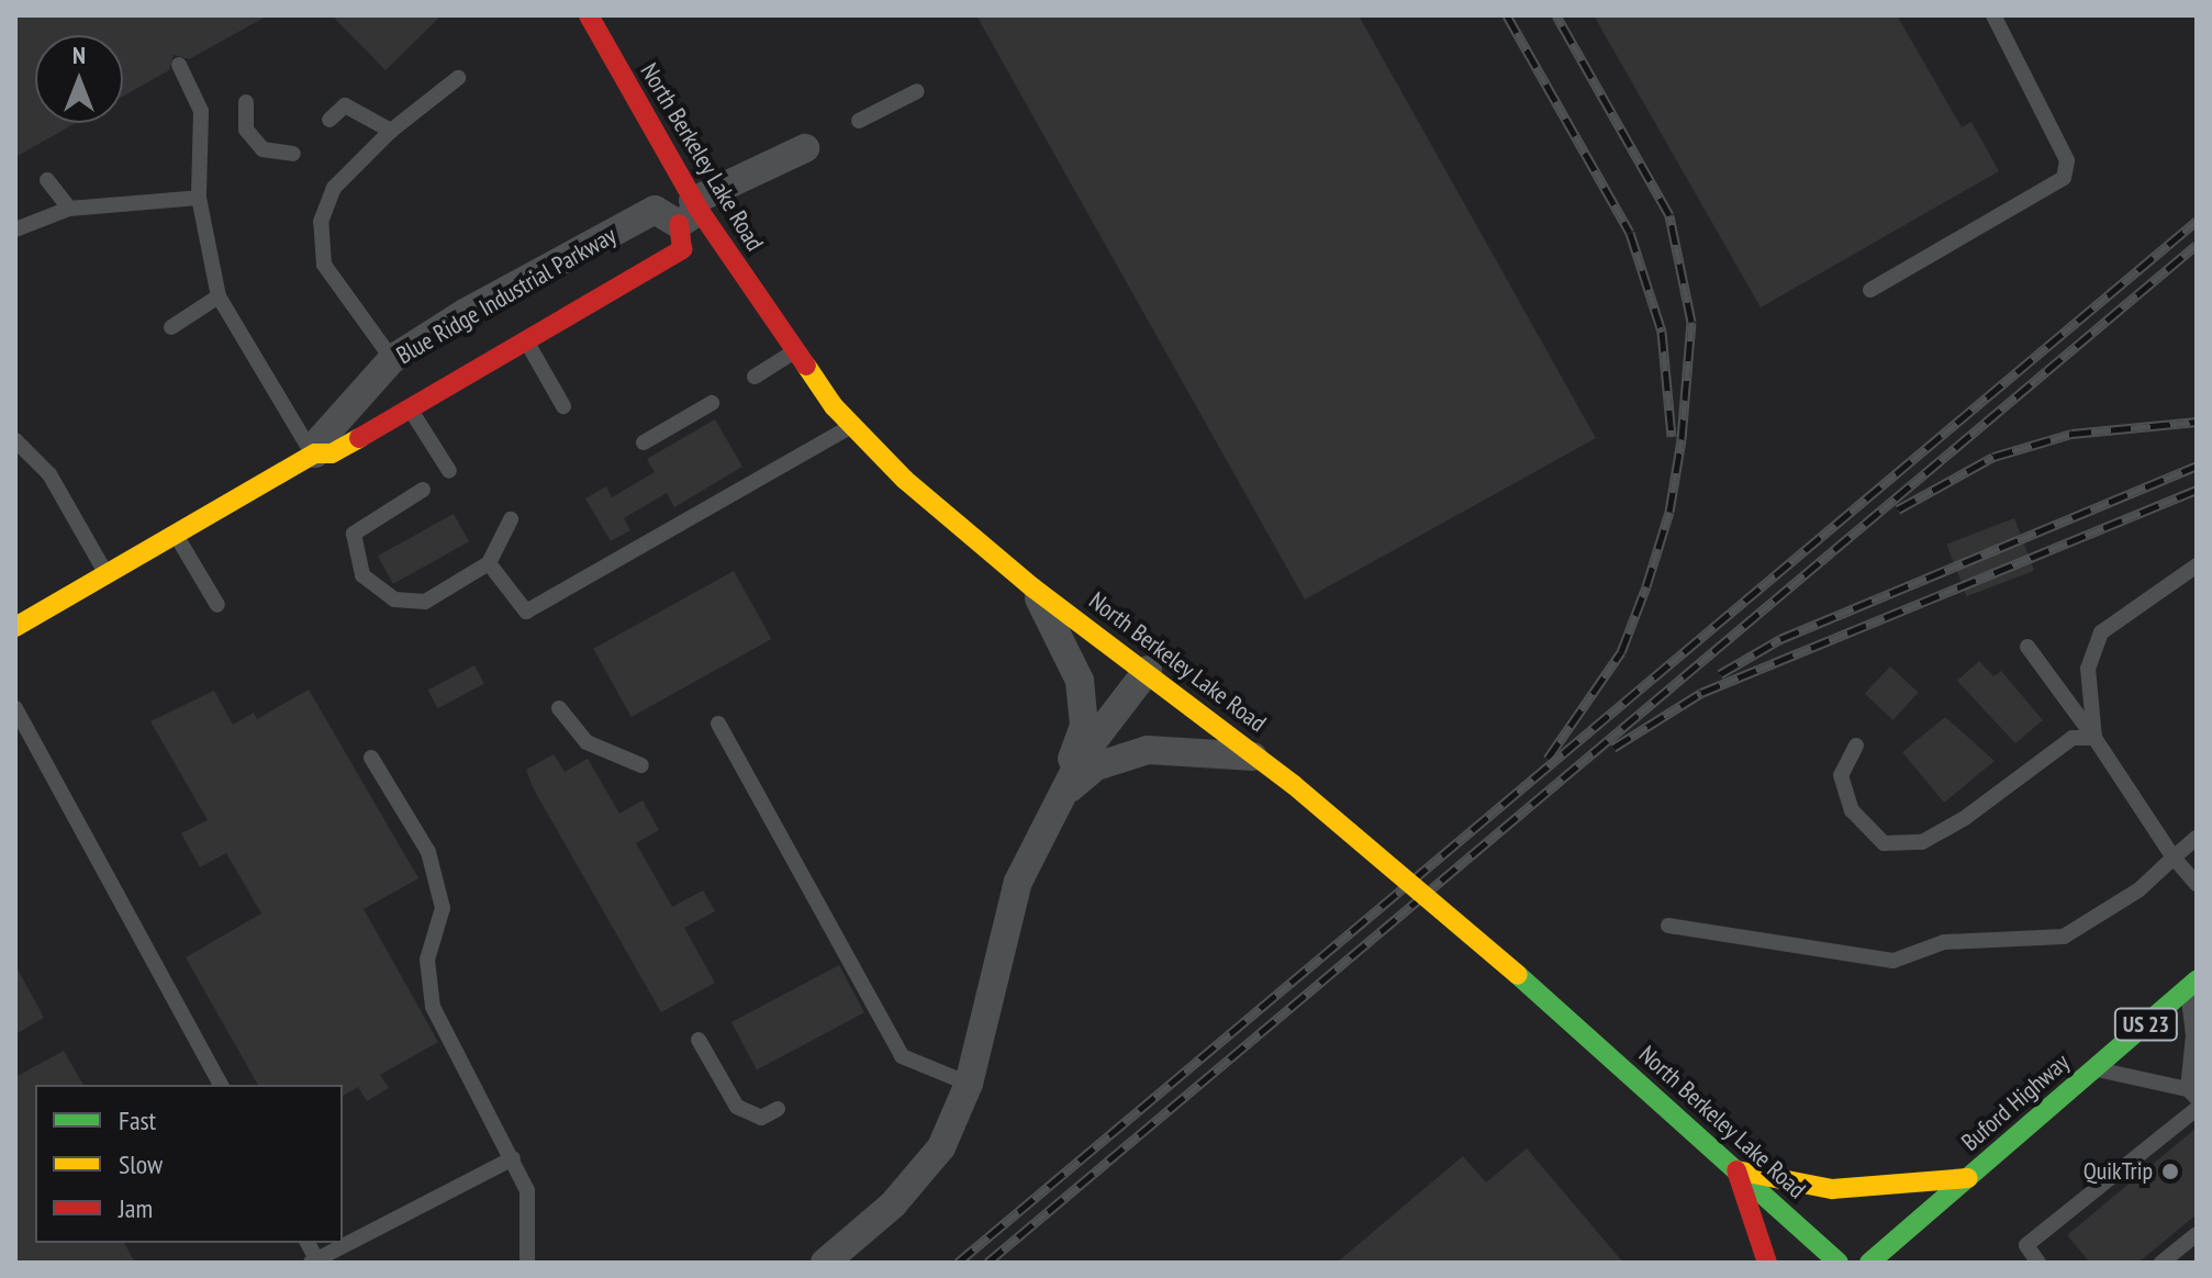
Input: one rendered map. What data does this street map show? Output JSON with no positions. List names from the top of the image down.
{
  "streets": {
    "street": [
      "North Berkeley Lake Road",
      "Blue Ridge Industrial Parkway",
      "US 23",
      "Buford Highway"
    ]
  },
  "crossings": [
    ["North Berkeley Lake Road", "Blue Ridge Industrial Parkway"]
  ],
  "places": ["QuikTrip"],
  "legend": ["Fast", "Slow", "Jam"],
  "north": "top"
}
